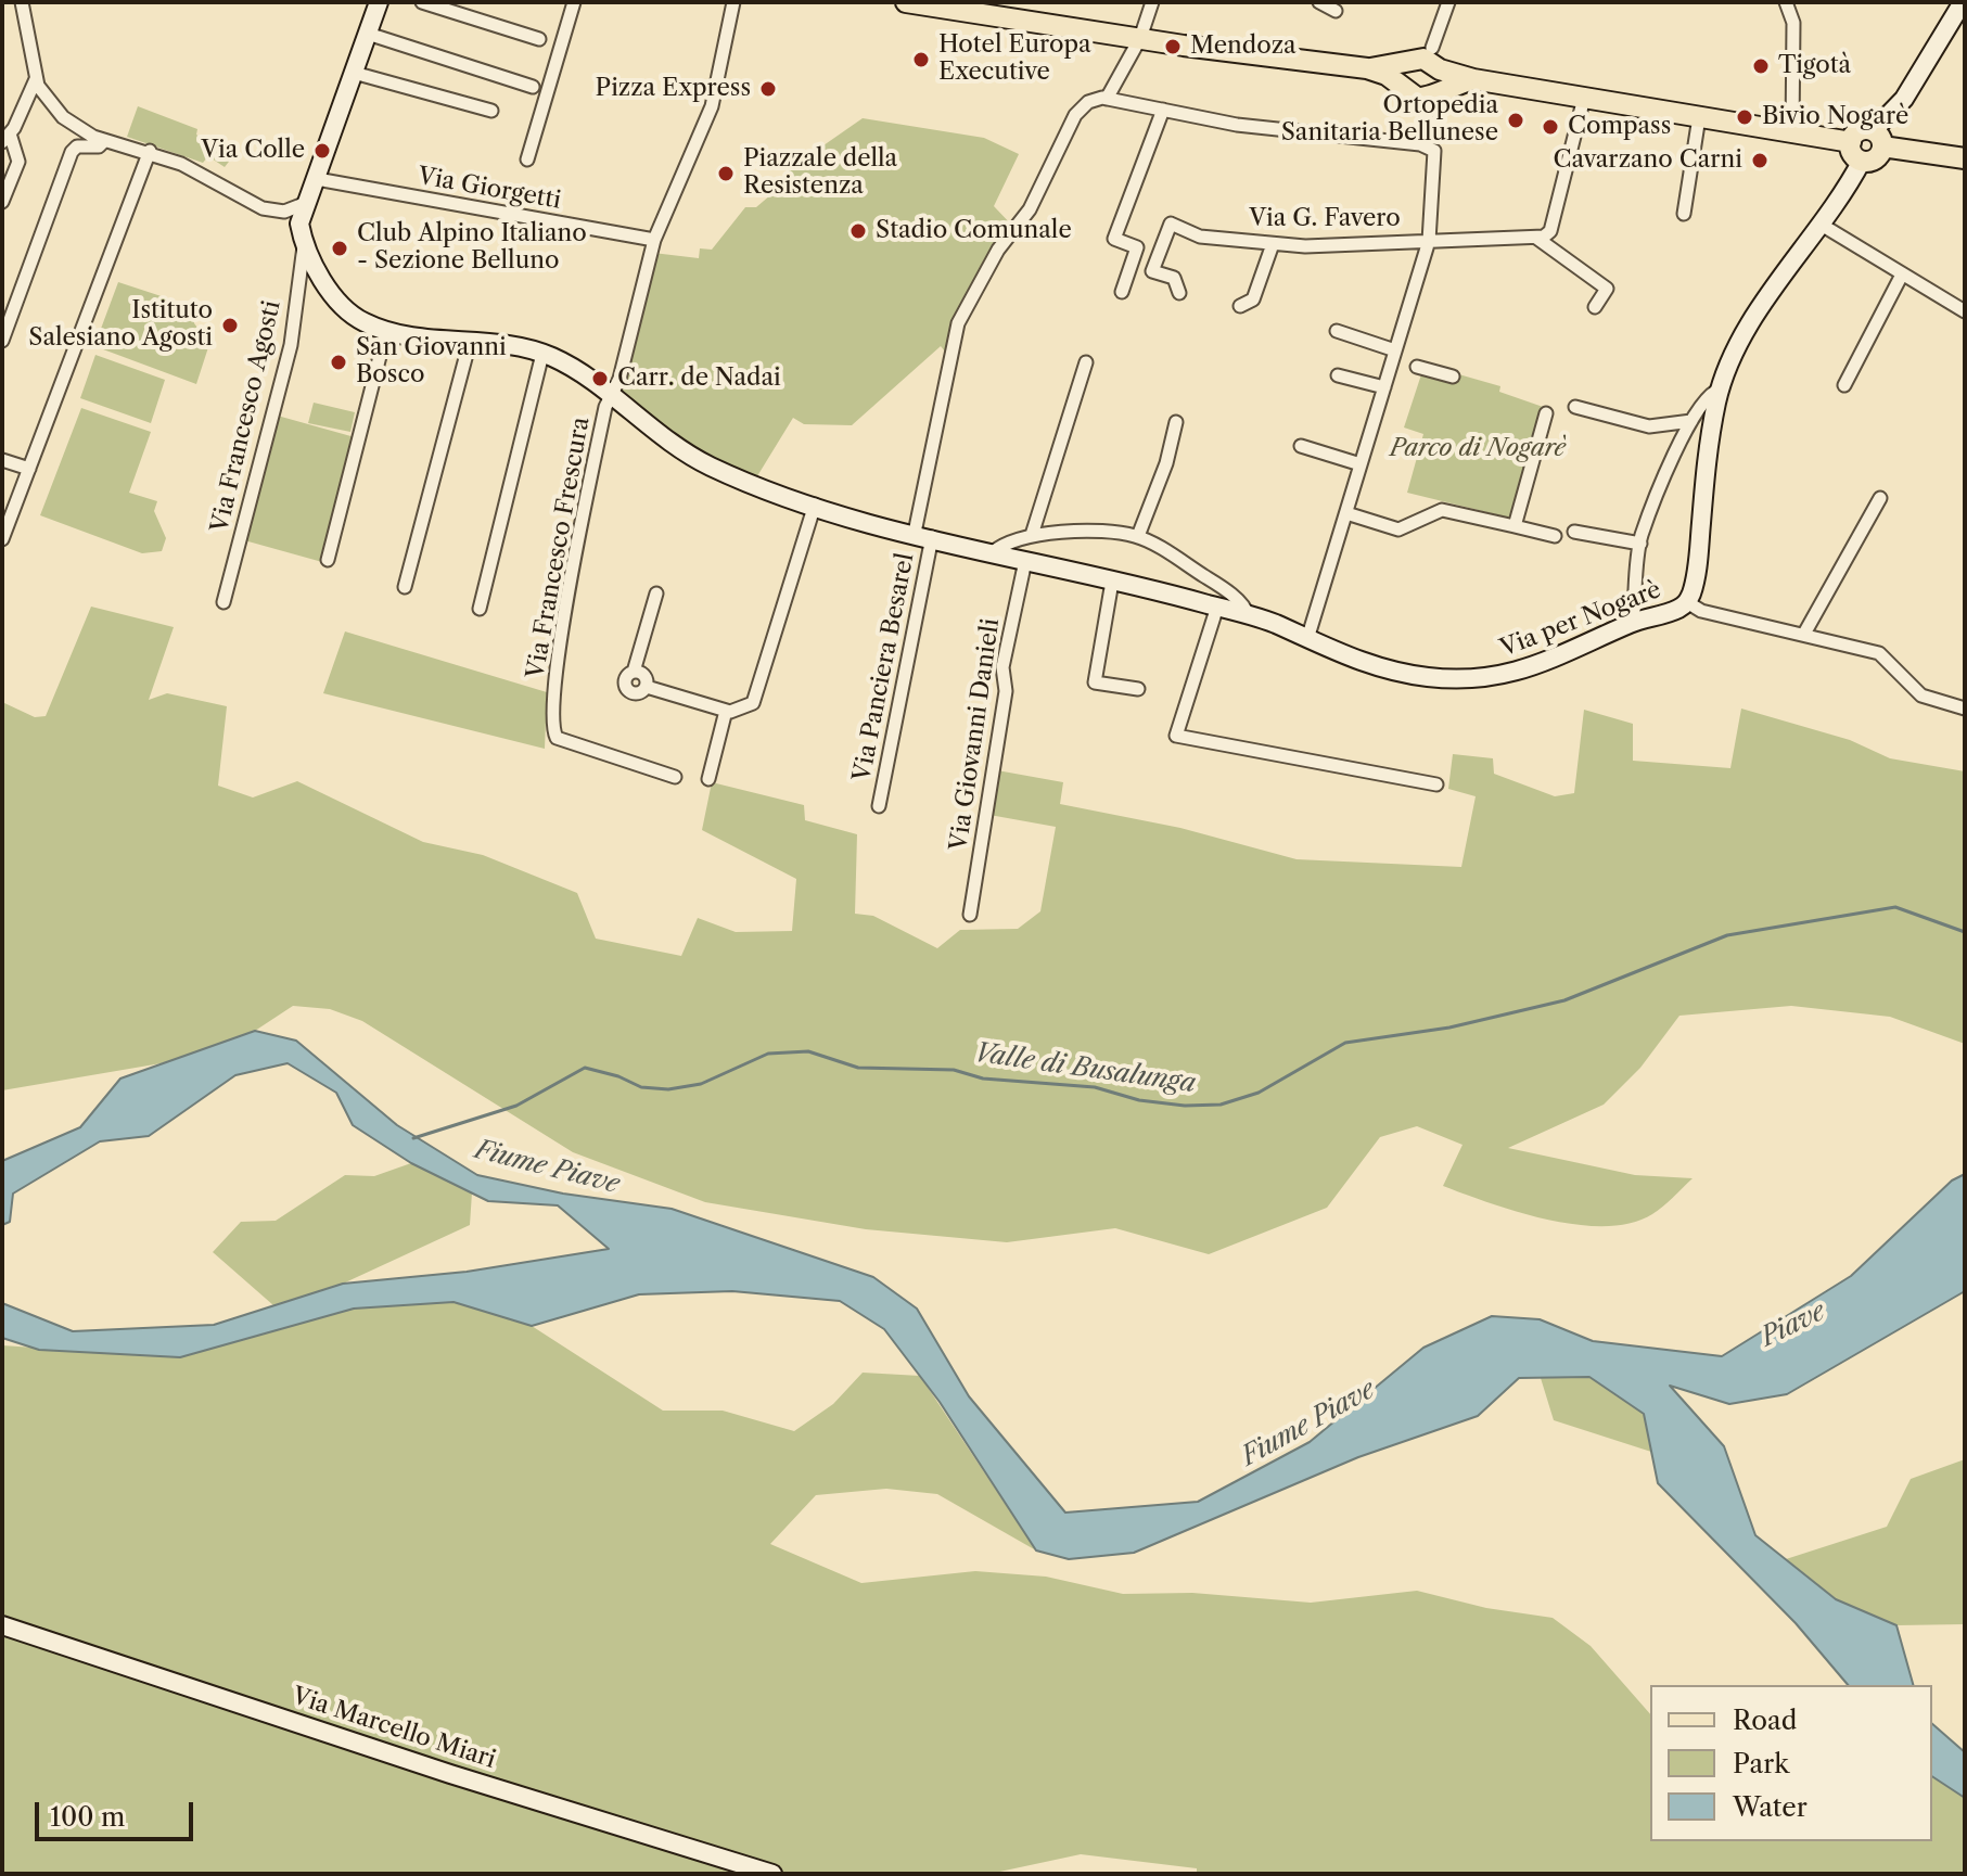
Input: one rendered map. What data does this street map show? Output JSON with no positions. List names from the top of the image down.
{
  "streets": {
    "street": [
      "Via Giorgetti",
      "Via G. Favero",
      "Via Francesco Agosti",
      "Via Francesco Frescura",
      "Via per Nogarè",
      "Via Panciera Besarel",
      "Via Giovanni Danieli",
      "Via Marcello Miari"
    ]
  },
  "crossings": [
    ["Via Francesco Frescura", "Via per Nogarè"],
    ["Via per Nogarè", "Via Panciera Besarel"],
    ["Via per Nogarè", "Via Giovanni Danieli"]
  ],
  "water": ["Valle di Busalunga", "Fiume Piave", "Piave"],
  "parks": ["Parco di Nogarè"],
  "places": [
    "Mendoza",
    "Hotel Europa Executive",
    "Tigotà",
    "Pizza Express",
    "Bivio Nogarè",
    "Ortopedia Sanitaria Bellunese",
    "Compass",
    "Via Colle",
    "Cavarzano Carni",
    "Piazzale della Resistenza",
    "Stadio Comunale",
    "Club Alpino Italiano - Sezione Belluno",
    "Istituto Salesiano Agosti",
    "San Giovanni Bosco",
    "Carr. de Nadai"
  ],
  "legend": ["Road", "Park", "Water"],
  "scale_bar": "100 m"
}
